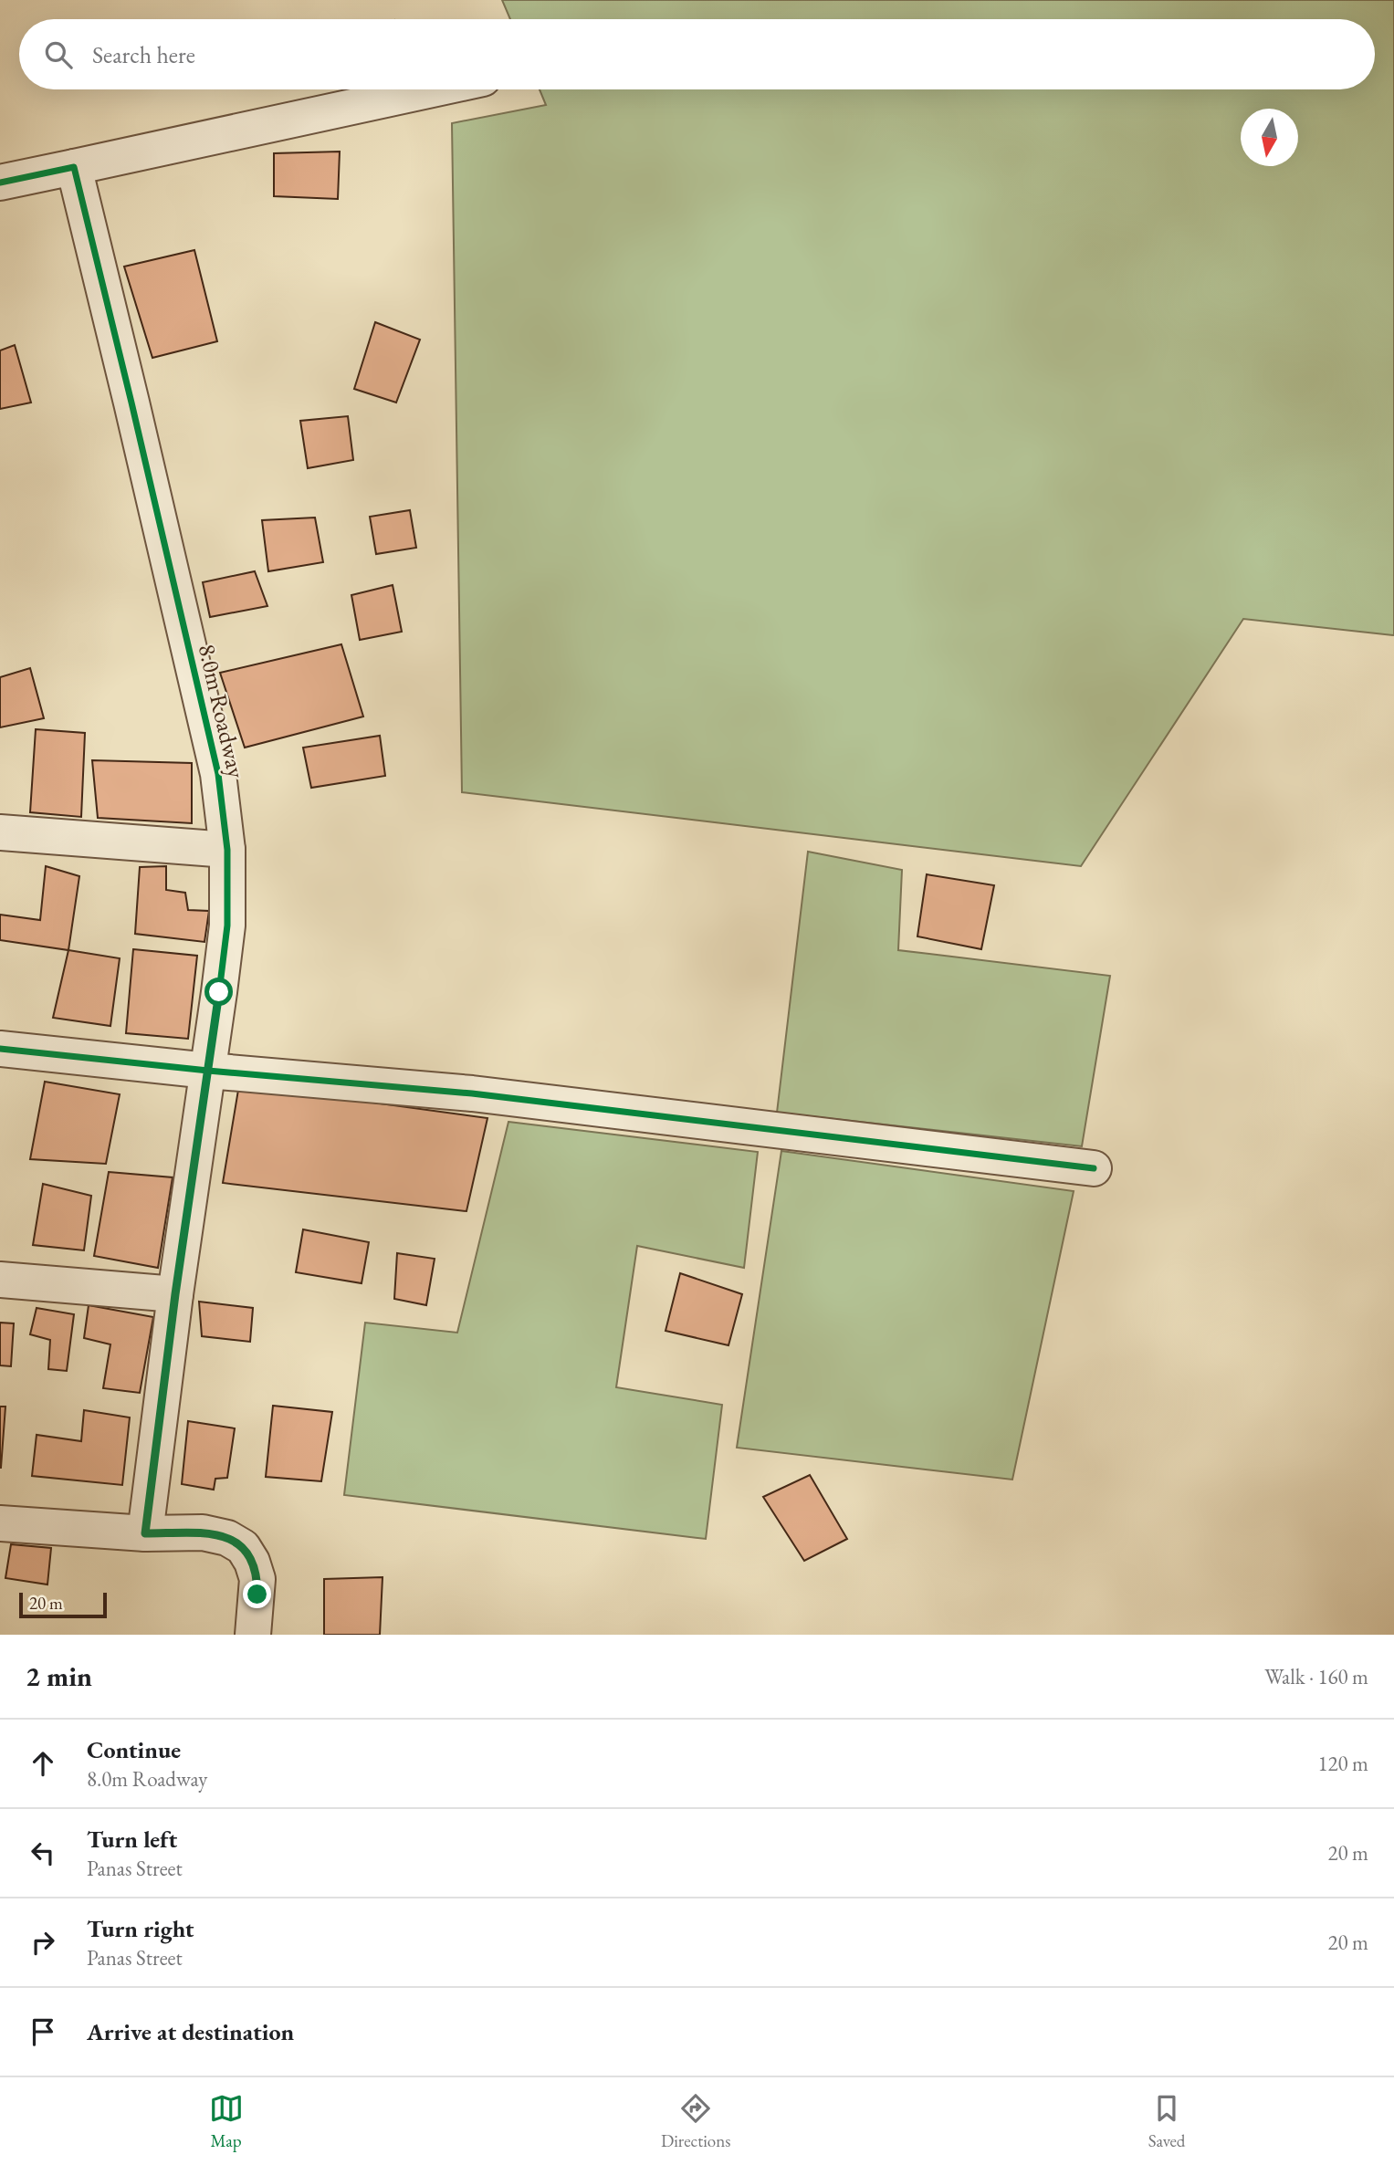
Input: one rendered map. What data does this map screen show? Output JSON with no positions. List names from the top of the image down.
{
  "streets": {
    "street": ["8.0m Roadway"]
  },
  "scale_bar": "20 m",
  "north": "bottom",
  "page": {
    "search": "Search here",
    "scale": "20 m",
    "heading": ["2 min", "Walk · 160 m"],
    "list": [
      ["Continue", "8.0m Roadway", "120 m"],
      ["Turn left", "Panas Street", "20 m"],
      ["Turn right", "Panas Street", "20 m"],
      "Arrive at destination"
    ],
    "nav": ["Map", "Directions", "Saved"]
  }
}
